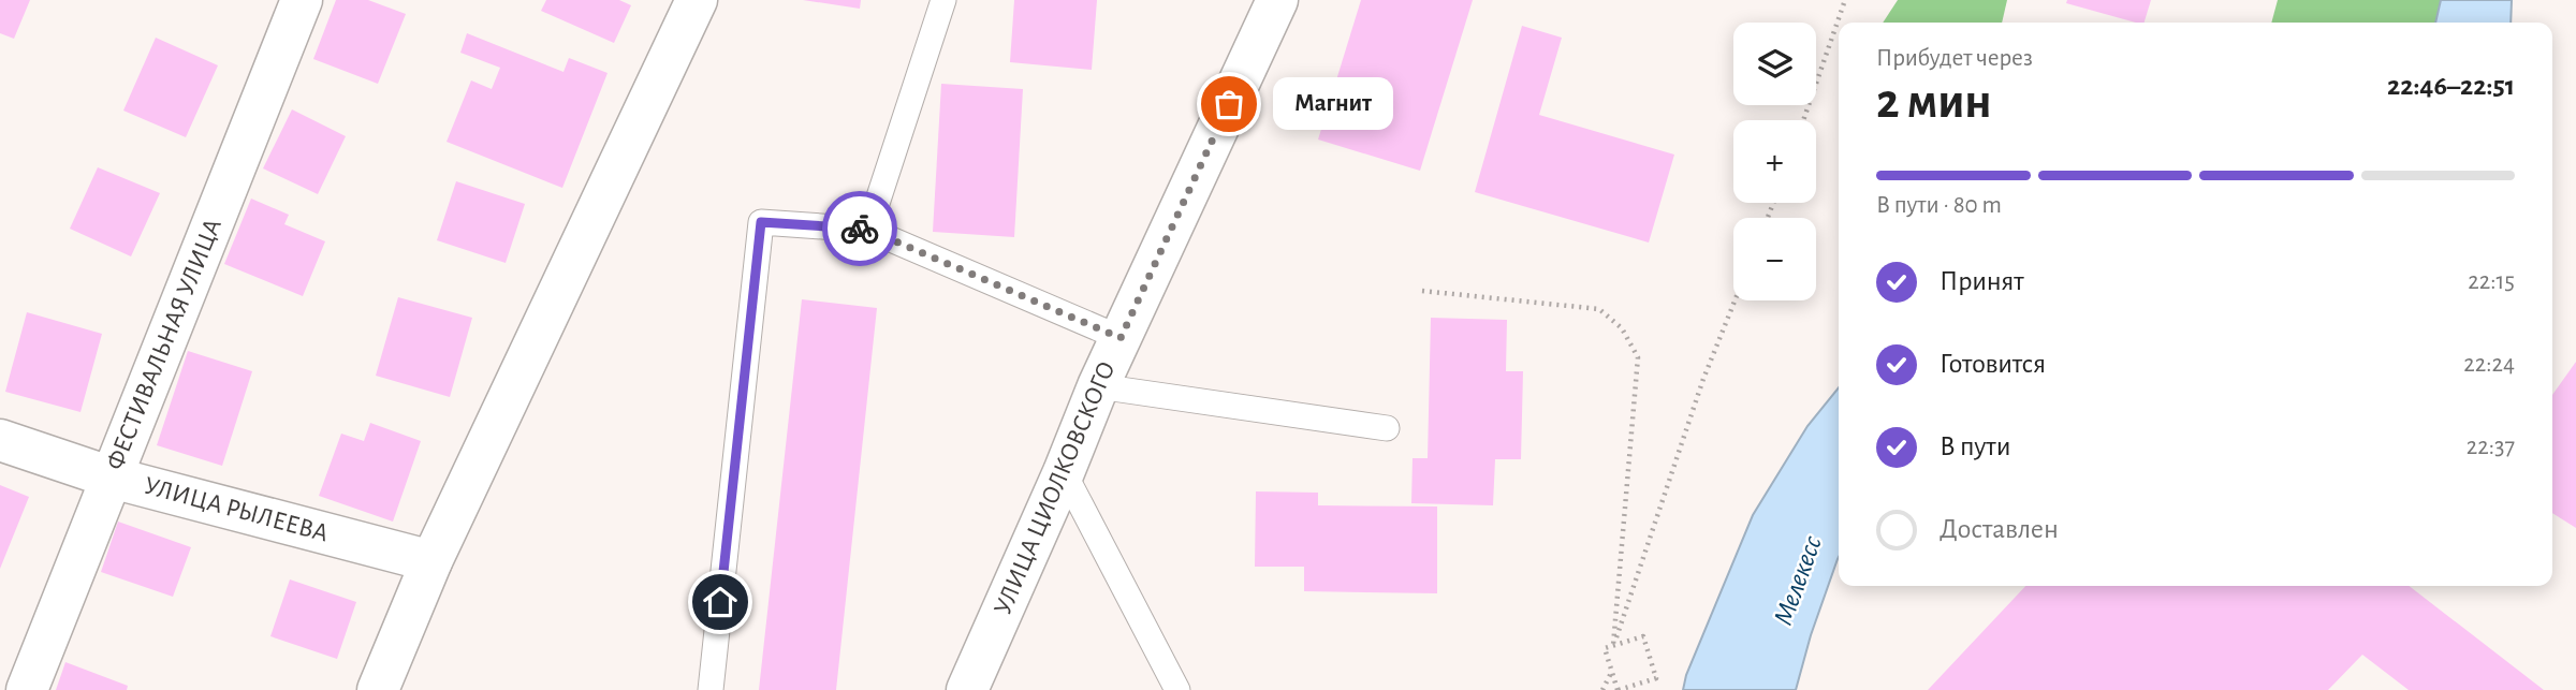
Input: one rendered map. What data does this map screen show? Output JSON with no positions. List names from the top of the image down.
{
  "streets": {
    "street": ["ФЕСТИВАЛЬНАЯ УЛИЦА", "УЛИЦА ЦИОЛКОВСКОГО", "УЛИЦА РЫЛЕЕВА"]
  },
  "crossings": [
    ["ФЕСТИВАЛЬНАЯ УЛИЦА", "УЛИЦА РЫЛЕЕВА"]
  ],
  "water": ["Мелекесс"],
  "places": ["Магнит"],
  "page": {
    "map_buttons": ["+", "−"],
    "heading": ["2 мин", "Прибудет через", "22:46–22:51"],
    "bubble": "Магнит",
    "bar": "В пути · 80 m",
    "list": [
      ["Принят", "22:15"],
      ["Готовится", "22:24"],
      ["В пути", "22:37"],
      "Доставлен"
    ]
  }
}
